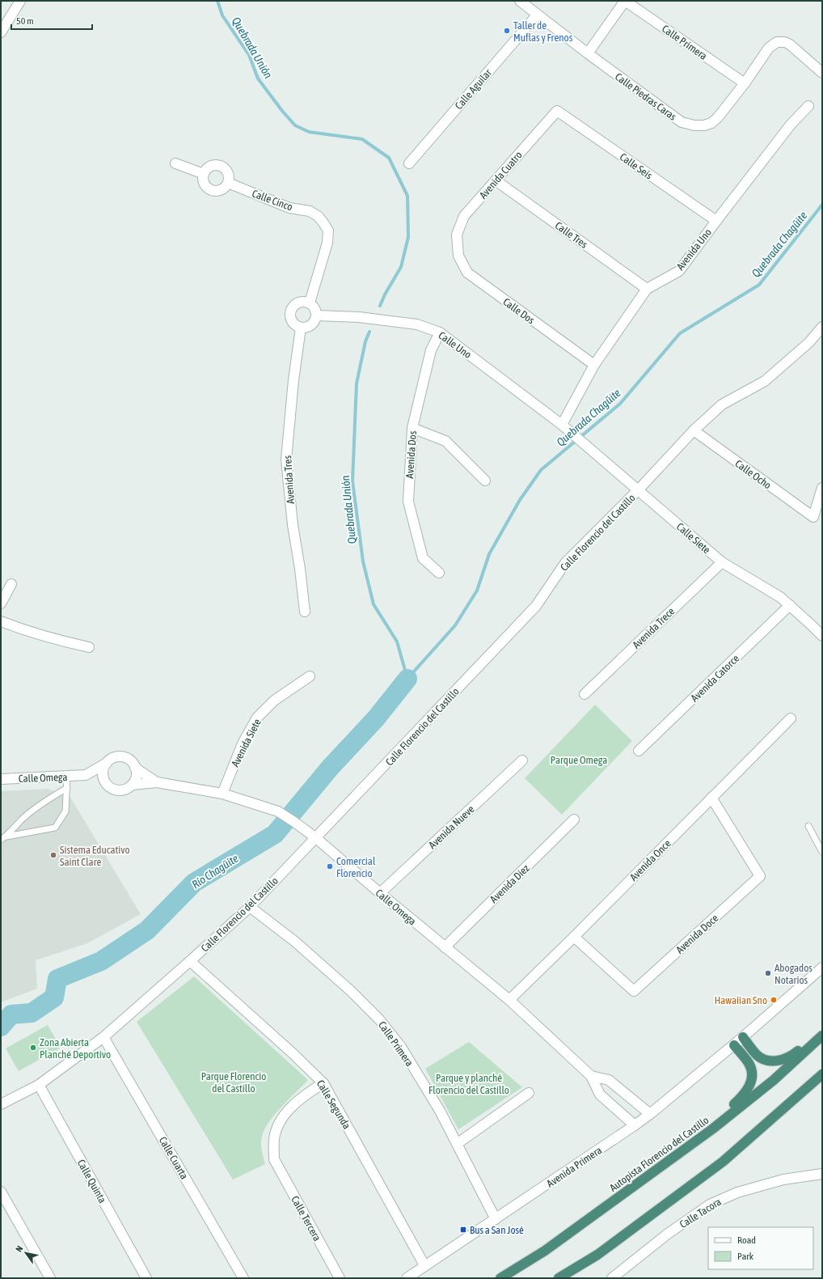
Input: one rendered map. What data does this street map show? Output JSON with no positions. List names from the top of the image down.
{
  "streets": {
    "highway": ["Autopista Florencio del Castillo"],
    "street": [
      "Calle Primera",
      "Calle Aguilar",
      "Calle Piedras Caras",
      "Calle Seís",
      "Avenida Cuatro",
      "Calle Cinco",
      "Calle Tres",
      "Avenida Uno",
      "Calle Dos",
      "Calle Uno",
      "Avenida Dos",
      "Calle Ocho",
      "Avenida Tres",
      "Calle Florencio del Castillo",
      "Calle Siete",
      "Avenida Trece",
      "Avenida Catorce",
      "Avenida Siete",
      "Calle Omega",
      "Avenida Nueve",
      "Avenida Once",
      "Avenida Diez",
      "Avenida Doce",
      "Calle Segunda",
      "Calle Cuarta",
      "Avenida Primera",
      "Calle Quinta",
      "Calle Tacora",
      "Calle Tercera"
    ]
  },
  "crossings": [
    ["Calle Primera", "Calle Piedras Caras"],
    ["Calle Primera", "Calle Florencio del Castillo"],
    ["Calle Primera", "Avenida Primera"],
    ["Calle Aguilar", "Calle Piedras Caras"],
    ["Calle Seís", "Avenida Cuatro"],
    ["Calle Seís", "Avenida Uno"],
    ["Avenida Cuatro", "Calle Tres"],
    ["Avenida Cuatro", "Calle Dos"],
    ["Calle Cinco", "Calle Uno"],
    ["Calle Cinco", "Avenida Tres"],
    ["Calle Tres", "Avenida Uno"],
    ["Avenida Uno", "Calle Dos"],
    ["Avenida Uno", "Calle Uno"],
    ["Calle Uno", "Avenida Dos"],
    ["Calle Uno", "Avenida Tres"],
    ["Calle Uno", "Calle Siete"],
    ["Calle Ocho", "Calle Florencio del Castillo"],
    ["Calle Florencio del Castillo", "Calle Siete"],
    ["Calle Florencio del Castillo", "Calle Omega"],
    ["Calle Florencio del Castillo", "Calle Segunda"],
    ["Calle Florencio del Castillo", "Calle Cuarta"],
    ["Calle Florencio del Castillo", "Calle Quinta"],
    ["Calle Siete", "Avenida Trece"],
    ["Calle Siete", "Avenida Catorce"],
    ["Avenida Siete", "Calle Omega"],
    ["Calle Omega", "Avenida Nueve"],
    ["Calle Omega", "Avenida Once"],
    ["Calle Omega", "Avenida Diez"],
    ["Calle Omega", "Avenida Primera"],
    ["Avenida Once", "Avenida Doce"],
    ["Calle Segunda", "Avenida Primera"],
    ["Calle Segunda", "Calle Tercera"]
  ],
  "water": ["Quebrada Unión", "Quebrada Chagüite", "Río Chagüite"],
  "parks": ["Parque Omega", "Parque Florencio del Castillo", "Parque y planché Florencio del Castillo"],
  "places": {
    "other": [
      "Taller de Muflas y Frenos",
      "Sistema Educativo Saint Clare",
      "Comercial Florencio",
      "Abogados Notarios",
      "Hawaiian Sno",
      "Zona Abierta Planché Deportivo"
    ],
    "transit": ["Bus a San José"]
  },
  "legend": ["Road", "Park"],
  "scale_bar": "50 m",
  "north": "top left"
}
